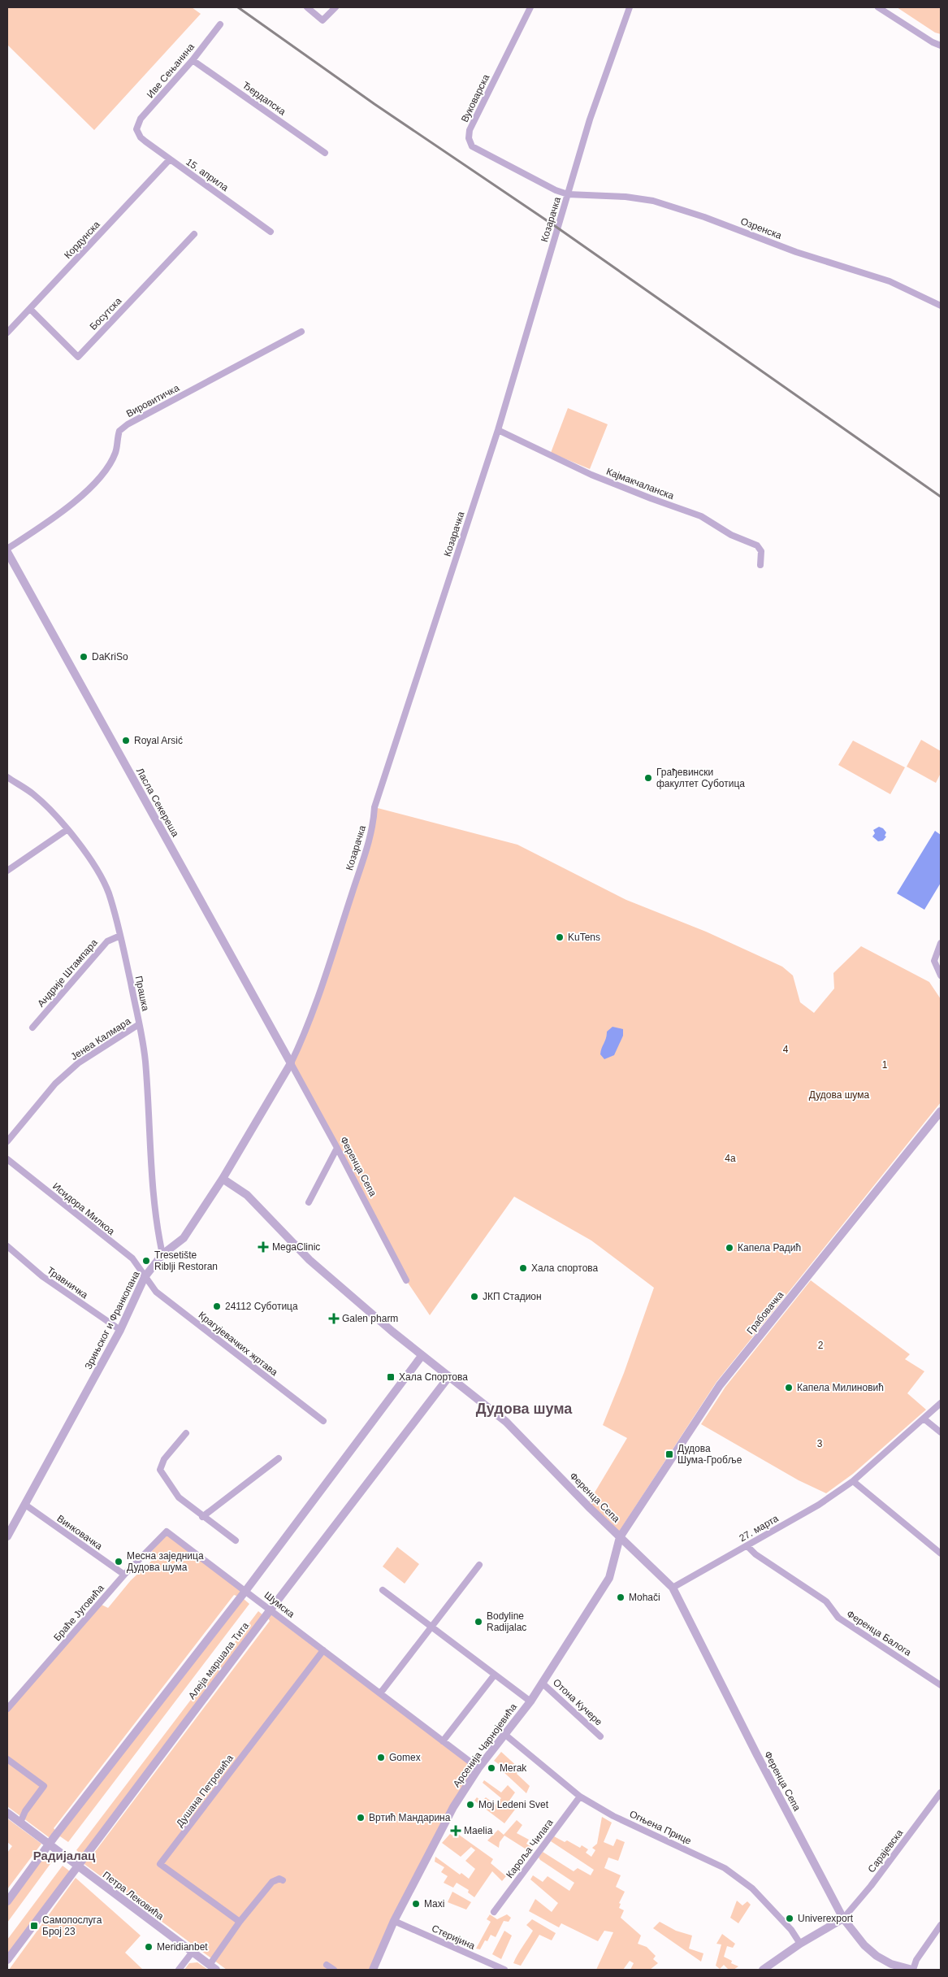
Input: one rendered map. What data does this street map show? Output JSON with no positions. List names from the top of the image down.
{
  "streets": {
    "street": [
      "Иве Сењанина",
      "Ђердапска",
      "Вуковарска",
      "15. априла",
      "Козарачка",
      "Озренска",
      "Кордунска",
      "Босутска",
      "Вировитичка",
      "Кајмакчаланска",
      "Ласла Секереша",
      "Андрије Штампара",
      "Прашка",
      "Јенеа Калмара",
      "Ференца Сепа",
      "Исидора Милкоа",
      "Травничка",
      "Грабовачка",
      "Зрињског и Франкопана",
      "Крагујевачких жртава",
      "27. марта",
      "Винковачка",
      "Шумска",
      "Браће Југовића",
      "Ференца Балога",
      "Алеја маршала Тита",
      "Отона Кучере",
      "Арсенија Чарнојевића",
      "Душана Петровића",
      "Огњена Прице",
      "Кароља Чилага",
      "Сарајевска",
      "Петра Лековића",
      "Стеријина"
    ]
  },
  "crossings": [
    ["Иве Сењанина", "Ђердапска"],
    ["Иве Сењанина", "15. априла"],
    ["Вуковарска", "Козарачка"],
    ["Вуковарска", "Озренска"],
    ["15. априла", "Кордунска"],
    ["Козарачка", "Озренска"],
    ["Козарачка", "Кајмакчаланска"],
    ["Козарачка", "Ласла Секереша"],
    ["Козарачка", "Ференца Сепа"],
    ["Козарачка", "Зрињског и Франкопана"],
    ["Кордунска", "Босутска"],
    ["Вировитичка", "Ласла Секереша"],
    ["Ласла Секереша", "Ференца Сепа"],
    ["Ласла Секереша", "Зрињског и Франкопана"],
    ["Андрије Штампара", "Прашка"],
    ["Прашка", "Јенеа Калмара"],
    ["Прашка", "Зрињског и Франкопана"],
    ["Ференца Сепа", "Грабовачка"],
    ["Ференца Сепа", "Зрињског и Франкопана"],
    ["Ференца Сепа", "27. марта"],
    ["Ференца Сепа", "Алеја маршала Тита"],
    ["Ференца Сепа", "Арсенија Чарнојевића"],
    ["Ференца Сепа", "Сарајевска"],
    ["Исидора Милкоа", "Зрињског и Франкопана"],
    ["Исидора Милкоа", "Крагујевачких жртава"],
    ["Травничка", "Зрињског и Франкопана"],
    ["Грабовачка", "Арсенија Чарнојевића"],
    ["Зрињског и Франкопана", "Крагујевачких жртава"],
    ["Зрињског и Франкопана", "Винковачка"],
    ["27. марта", "Ференца Балога"],
    ["Винковачка", "Браће Југовића"],
    ["Шумска", "Браће Југовића"],
    ["Шумска", "Алеја маршала Тита"],
    ["Шумска", "Арсенија Чарнојевића"],
    ["Шумска", "Душана Петровића"],
    ["Алеја маршала Тита", "Петра Лековића"],
    ["Отона Кучере", "Арсенија Чарнојевића"],
    ["Арсенија Чарнојевића", "Огњена Прице"],
    ["Арсенија Чарнојевића", "Стеријина"],
    ["Огњена Прице", "Кароља Чилага"]
  ],
  "districts": ["Дудова шума", "Радијалац"],
  "parks": [
    "4",
    "1",
    "Дудова шума",
    "4a",
    "2",
    "3"
  ],
  "places": {
    "other": [
      "DaKriSo",
      "Royal Arsić",
      "Грађевински факултет Суботица",
      "KuTens",
      "Капела Радић",
      "Tresetište Riblji Restoran",
      "Хала спортова",
      "ЈКП Стадион",
      "24112 Суботица",
      "Капела Милиновић",
      "Месна заједница Дудова шума",
      "Mohači",
      "Bodyline Radijalac",
      "Gomex",
      "Merak",
      "Moj Ledeni Svet",
      "Вртић Мандарина",
      "Maxi",
      "Univerexport",
      "Meridianbet"
    ],
    "health": ["MegaClinic", "Galen pharm", "Maelia"],
    "transit": ["Хала Спортова", "Дудова Шума-Гробље", "Самопослуга Број 23"]
  }
}
